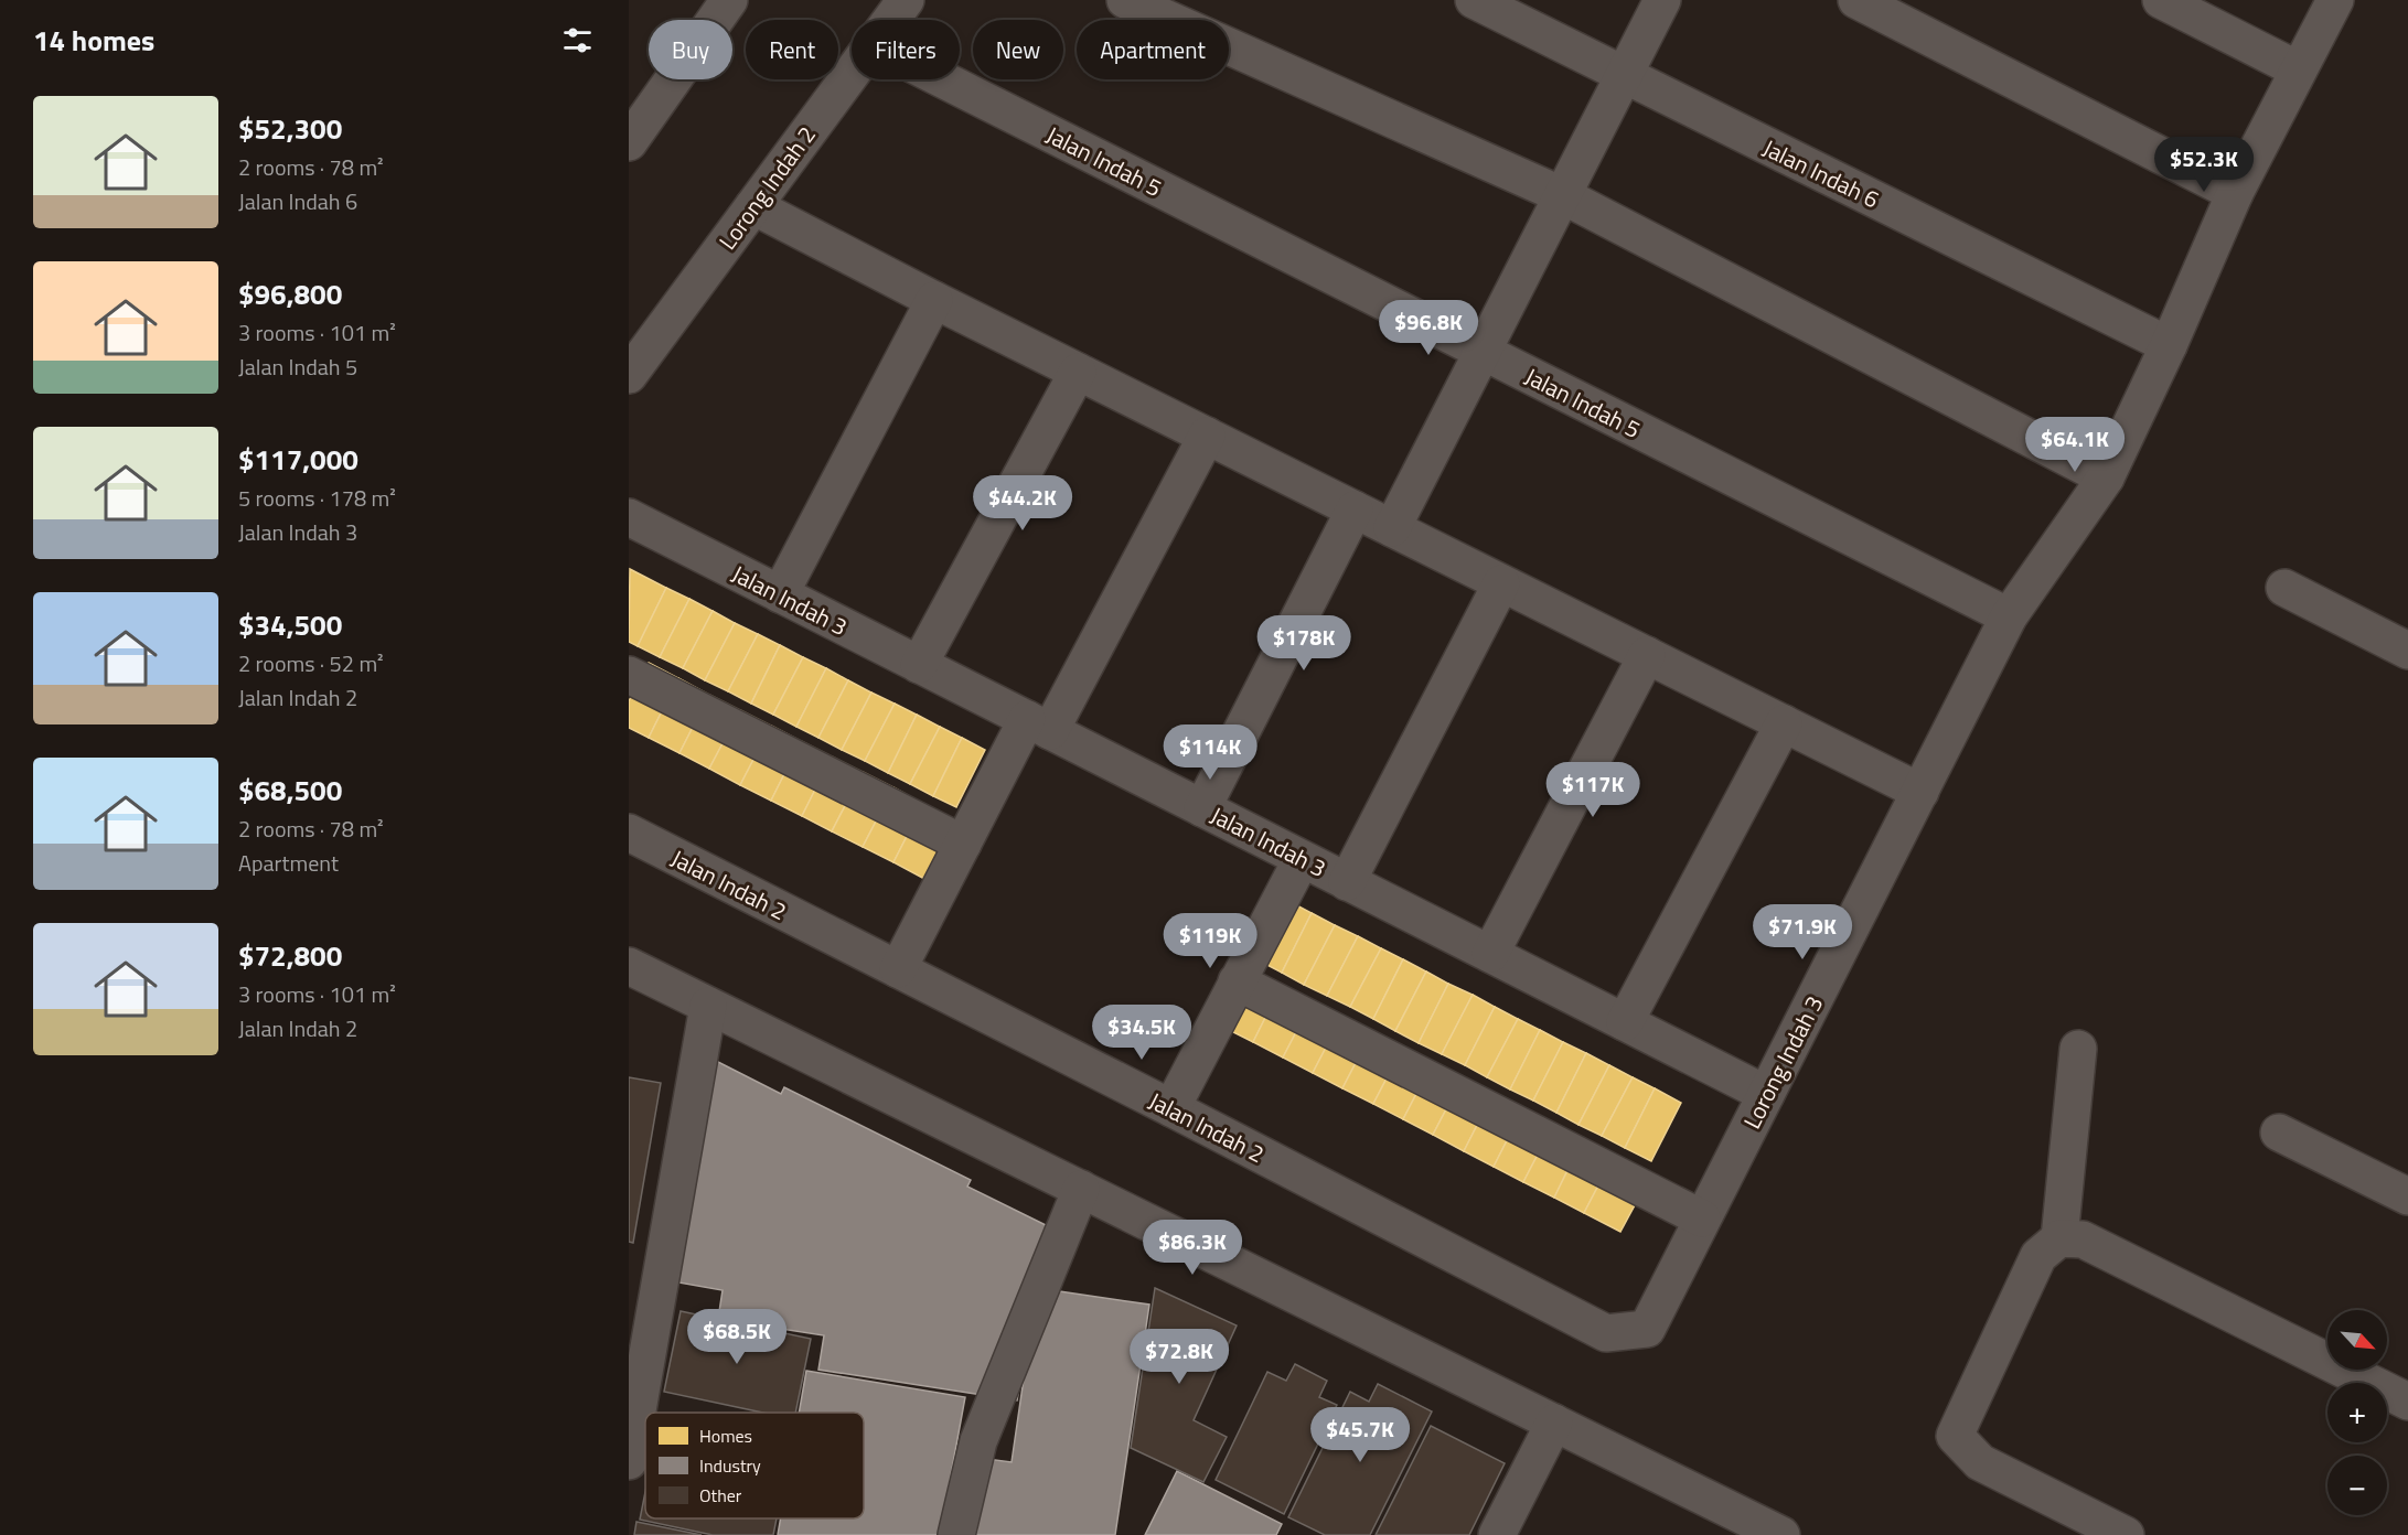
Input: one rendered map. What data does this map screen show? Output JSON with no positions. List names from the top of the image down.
{
  "streets": {
    "street": [
      "Jalan Indah 5",
      "Jalan Indah 6",
      "Lorong Indah 2",
      "Jalan Indah 3",
      "Jalan Indah 2",
      "Lorong Indah 3"
    ]
  },
  "crossings": [
    ["Jalan Indah 5", "Lorong Indah 3"],
    ["Jalan Indah 6", "Lorong Indah 3"],
    ["Jalan Indah 3", "Lorong Indah 3"],
    ["Jalan Indah 2", "Lorong Indah 3"]
  ],
  "legend": ["Homes", "Industry", "Other"],
  "north": "bottom right",
  "page": {
    "heading": "14 homes",
    "chip": [
      "Buy",
      "Rent",
      "Filters",
      "New",
      "Apartment"
    ],
    "list": [
      {
        "name": "$52,300",
        "note": "2 rooms · 78 m² · Jalan Indah 6"
      },
      {
        "name": "$96,800",
        "note": "3 rooms · 101 m² · Jalan Indah 5"
      },
      {
        "name": "$117,000",
        "note": "5 rooms · 178 m² · Jalan Indah 3"
      },
      {
        "name": "$34,500",
        "note": "2 rooms · 52 m² · Jalan Indah 2"
      },
      {
        "name": "$68,500",
        "note": "2 rooms · 78 m² · Apartment"
      },
      {
        "name": "$72,800",
        "note": "3 rooms · 101 m² · Jalan Indah 2"
      }
    ],
    "price": [
      "$52.3K",
      "$96.8K",
      "$64.1K",
      "$44.2K",
      "$178K",
      "$114K",
      "$117K",
      "$71.9K",
      "$119K",
      "$34.5K",
      "$86.3K",
      "$68.5K",
      "$72.8K",
      "$45.7K"
    ],
    "map_buttons": ["+", "−"]
  }
}
